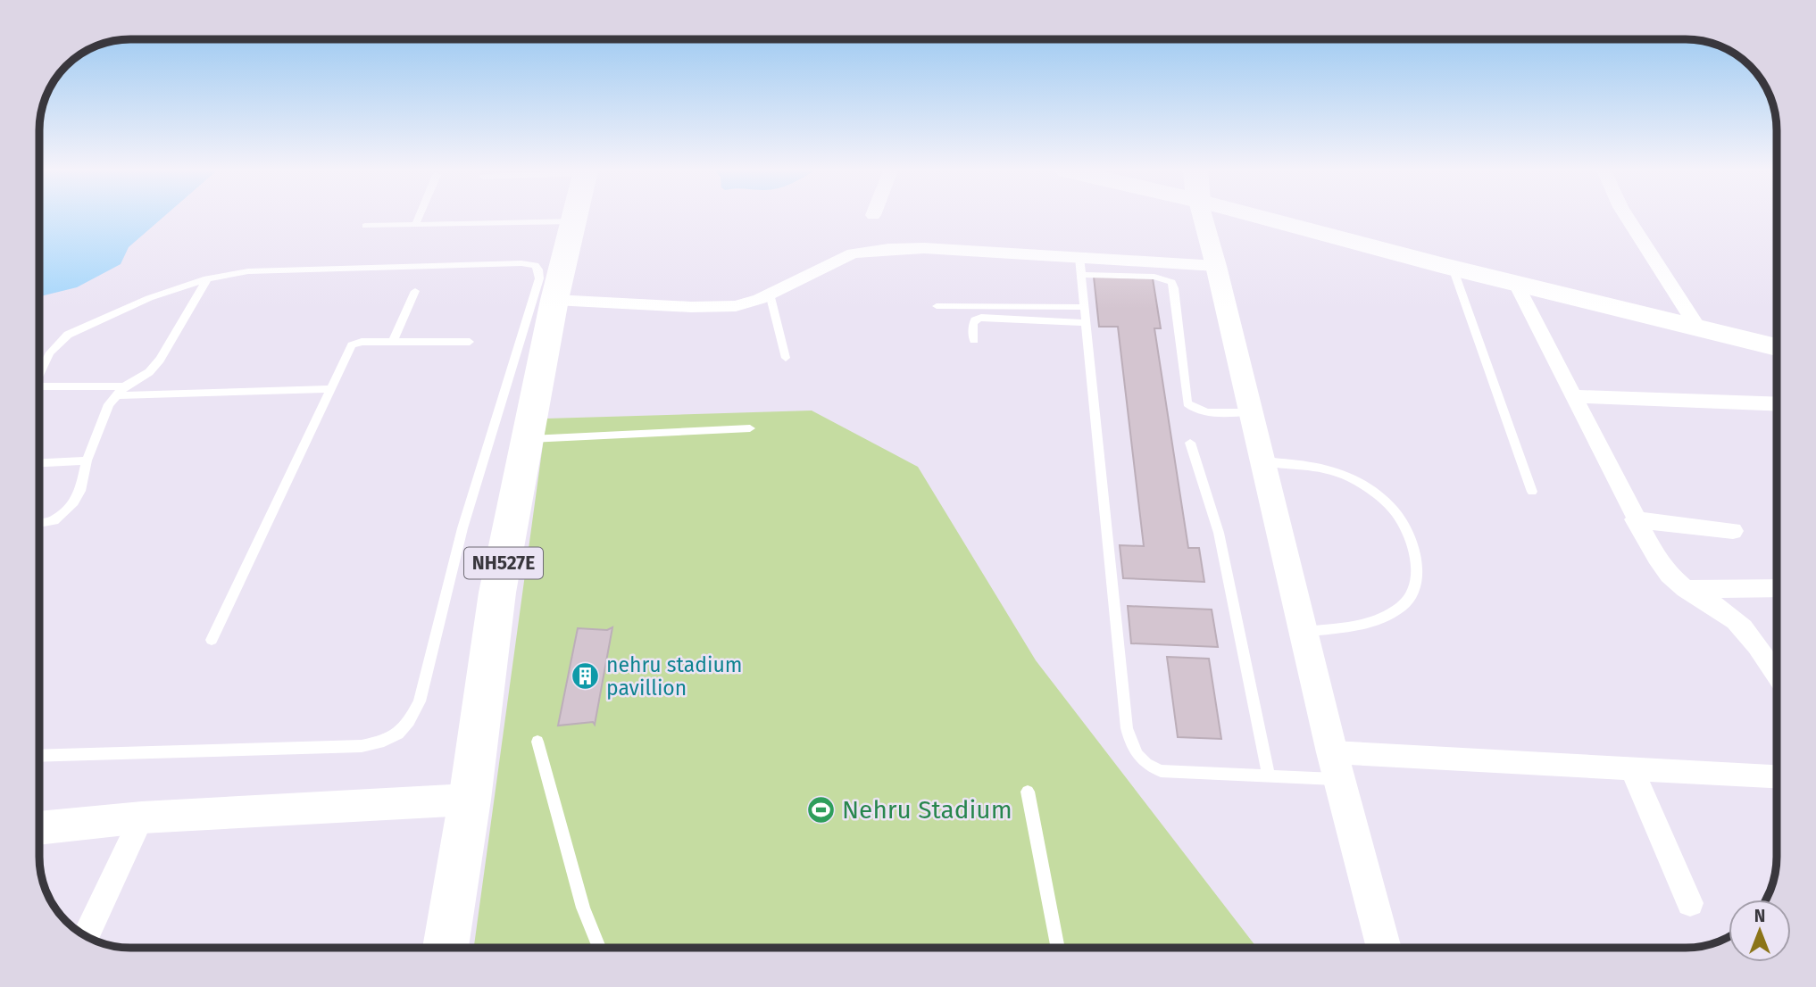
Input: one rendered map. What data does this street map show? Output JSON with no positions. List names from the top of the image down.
{
  "streets": {
    "highway": ["NH527E"]
  },
  "places": {
    "building": ["nehru stadium pavillion"],
    "sports": ["Nehru Stadium"]
  },
  "north": "top"
}
